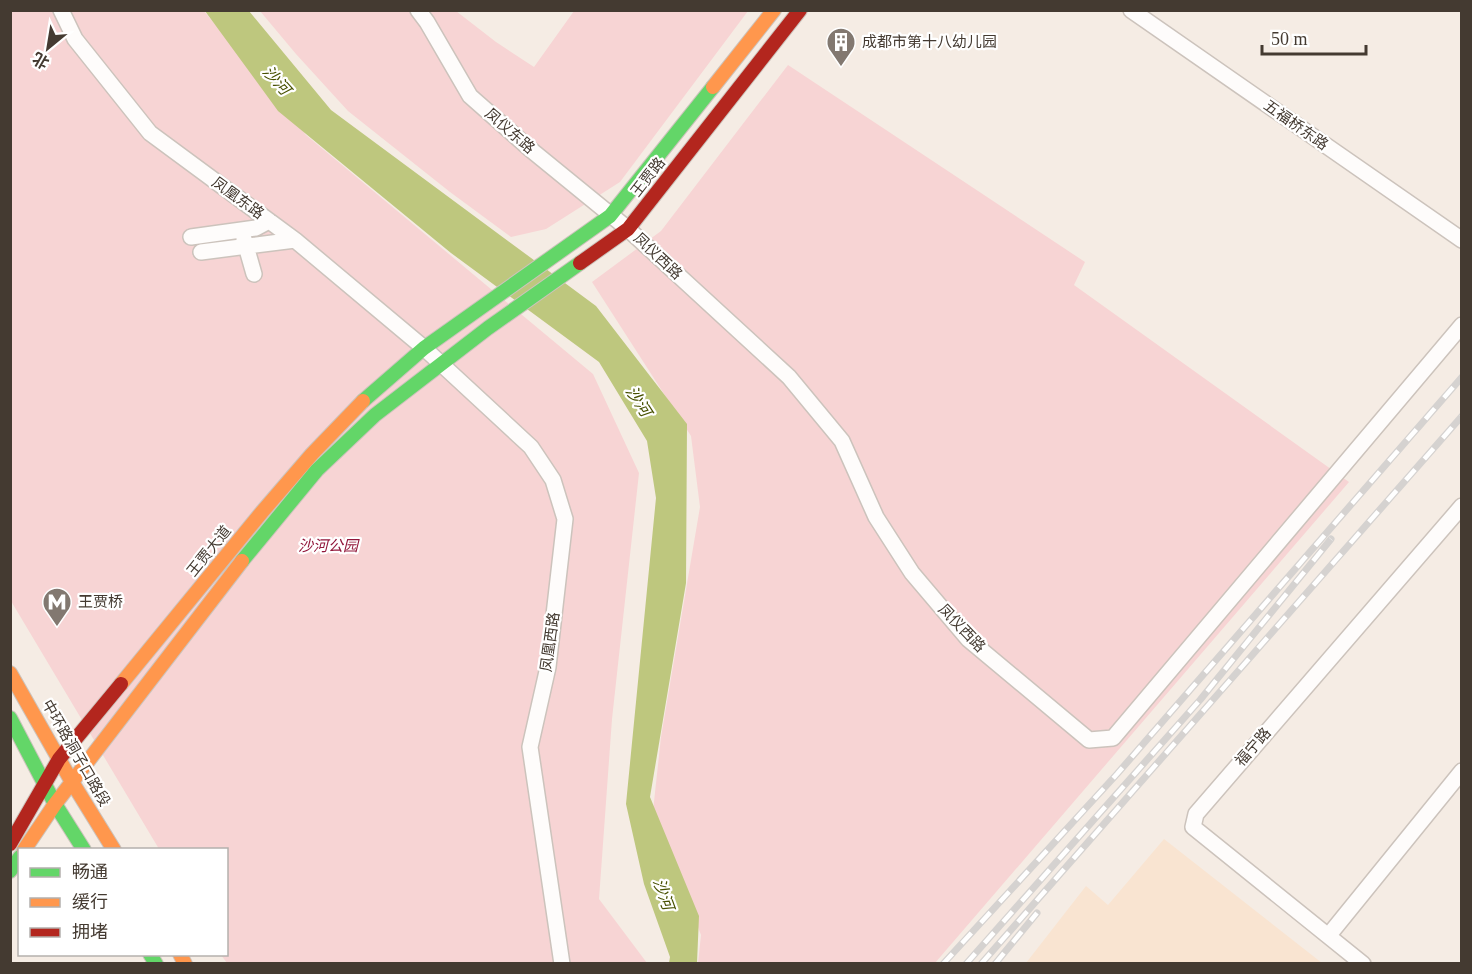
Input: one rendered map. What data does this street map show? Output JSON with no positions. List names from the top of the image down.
{
  "streets": {
    "main road": ["王贾路", "王贾大道", "中环路洞子口路段"],
    "street": [
      "五福桥东路",
      "凤仪东路",
      "凤凰东路",
      "凤仪西路",
      "凤凰西路",
      "福宁路"
    ]
  },
  "crossings": [
    ["凤仪东路", "王贾路"],
    ["凤仪东路", "凤仪西路"],
    ["王贾路", "凤凰东路"],
    ["王贾路", "凤仪西路"],
    ["王贾路", "王贾大道"],
    ["王贾路", "凤凰西路"],
    ["凤凰东路", "王贾大道"],
    ["凤凰东路", "凤凰西路"],
    ["王贾大道", "中环路洞子口路段"]
  ],
  "water": ["沙河"],
  "parks": ["沙河公园"],
  "places": {
    "building": ["成都市第十八幼儿园"],
    "metro station": ["王贾桥"]
  },
  "legend": ["畅通", "缓行", "拥堵"],
  "scale_bar": "50 m",
  "north": "bottom left"
}
